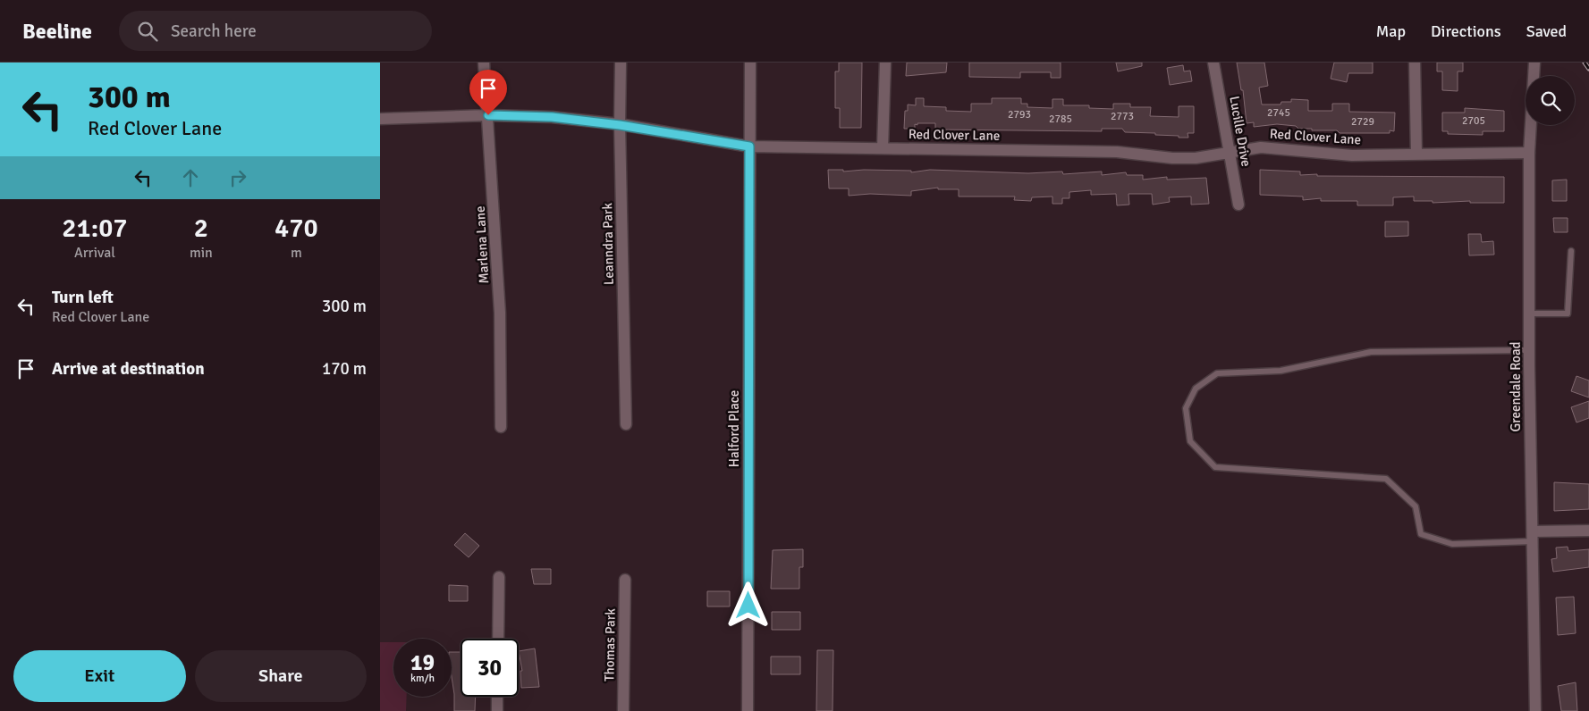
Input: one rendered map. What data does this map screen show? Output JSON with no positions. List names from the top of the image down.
{
  "streets": {
    "street": [
      "Lucille Drive",
      "Red Clover Lane",
      "Leanndra Park",
      "Marlena Lane",
      "Greendale Road",
      "Halford Place",
      "Thomas Park"
    ]
  },
  "crossings": [
    ["Lucille Drive", "Red Clover Lane"],
    ["Red Clover Lane", "Leanndra Park"],
    ["Red Clover Lane", "Marlena Lane"],
    ["Red Clover Lane", "Greendale Road"],
    ["Red Clover Lane", "Halford Place"]
  ],
  "house_numbers": [
    "2745",
    "2793",
    "2773",
    "2785",
    "2705",
    "2729"
  ],
  "page": {
    "header": "Beeline",
    "search": "Search here",
    "nav": ["Map", "Directions", "Saved"],
    "turn": ["300 m", "Red Clover Lane"],
    "eta": [
      "21:07",
      "Arrival",
      "2",
      "min",
      "470",
      "m"
    ],
    "list": [
      {
        "name": "Turn left",
        "note": "Red Clover Lane",
        "value": "300 m"
      },
      {
        "name": "Arrive at destination",
        "value": "170 m"
      }
    ],
    "speed": "19 km/h",
    "limit": "30",
    "buttons": ["Exit", "Share"]
  }
}
